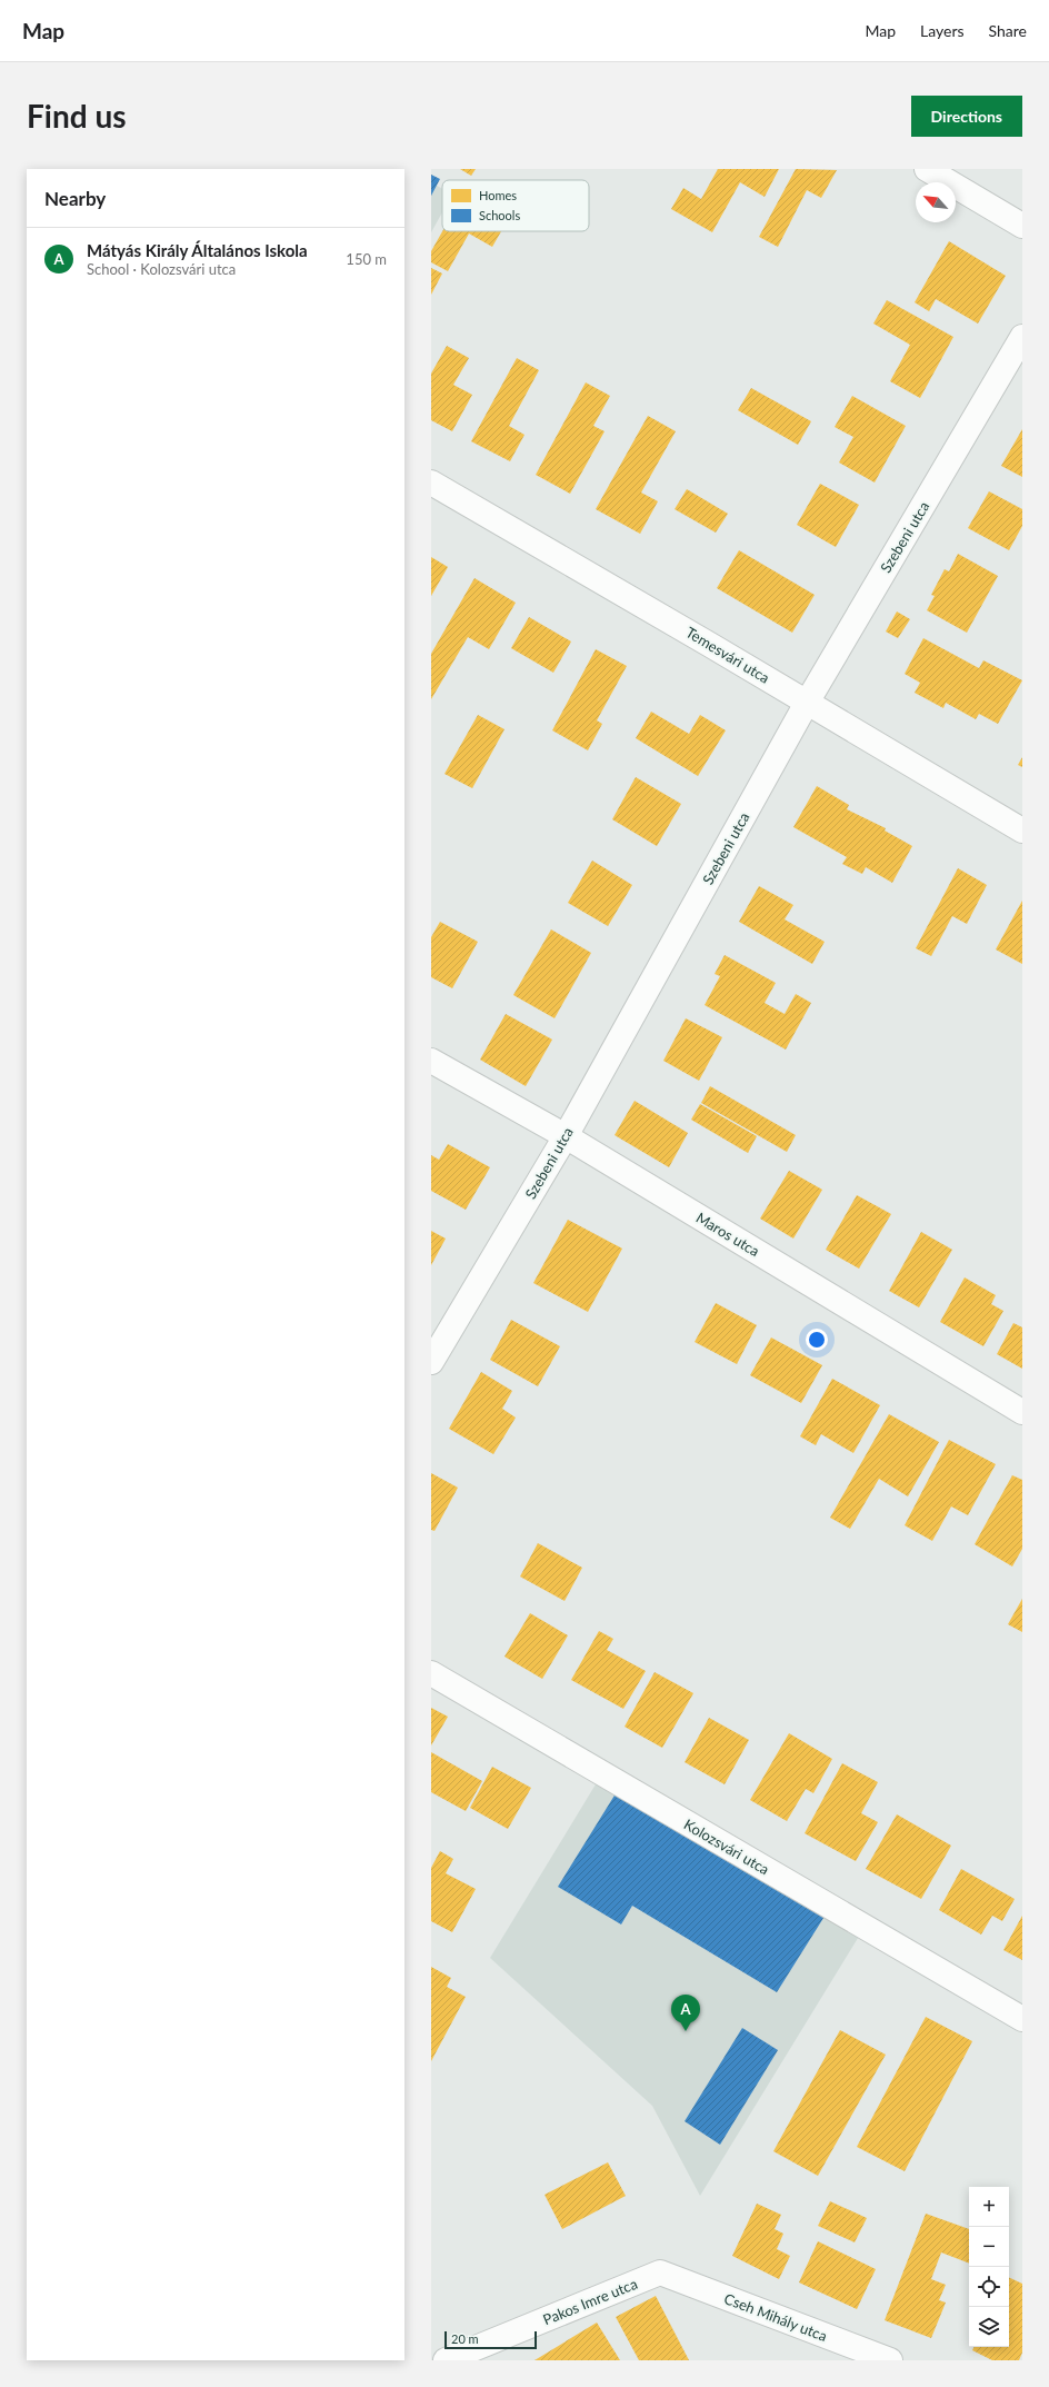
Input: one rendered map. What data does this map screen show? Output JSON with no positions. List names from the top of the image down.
{
  "streets": {
    "street": [
      "Szebeni utca",
      "Temesvári utca",
      "Maros utca",
      "Kolozsvári utca",
      "Pakos Imre utca",
      "Cseh Mihály utca"
    ]
  },
  "crossings": [
    ["Szebeni utca", "Temesvári utca"],
    ["Szebeni utca", "Maros utca"],
    ["Pakos Imre utca", "Cseh Mihály utca"]
  ],
  "legend": ["Homes", "Schools"],
  "scale_bar": "20 m",
  "north": "top left",
  "page": {
    "header": "Map",
    "nav": ["Map", "Layers", "Share"],
    "buttons": "Directions",
    "title": "Find us",
    "heading": "Nearby",
    "list": [
      {
        "mark": "A",
        "name": "Mátyás Király Általános Iskola",
        "note": "School · Kolozsvári utca",
        "value": "150 m"
      }
    ],
    "pins": "A",
    "map_buttons": ["+", "−"],
    "scale": "20 m"
  }
}
